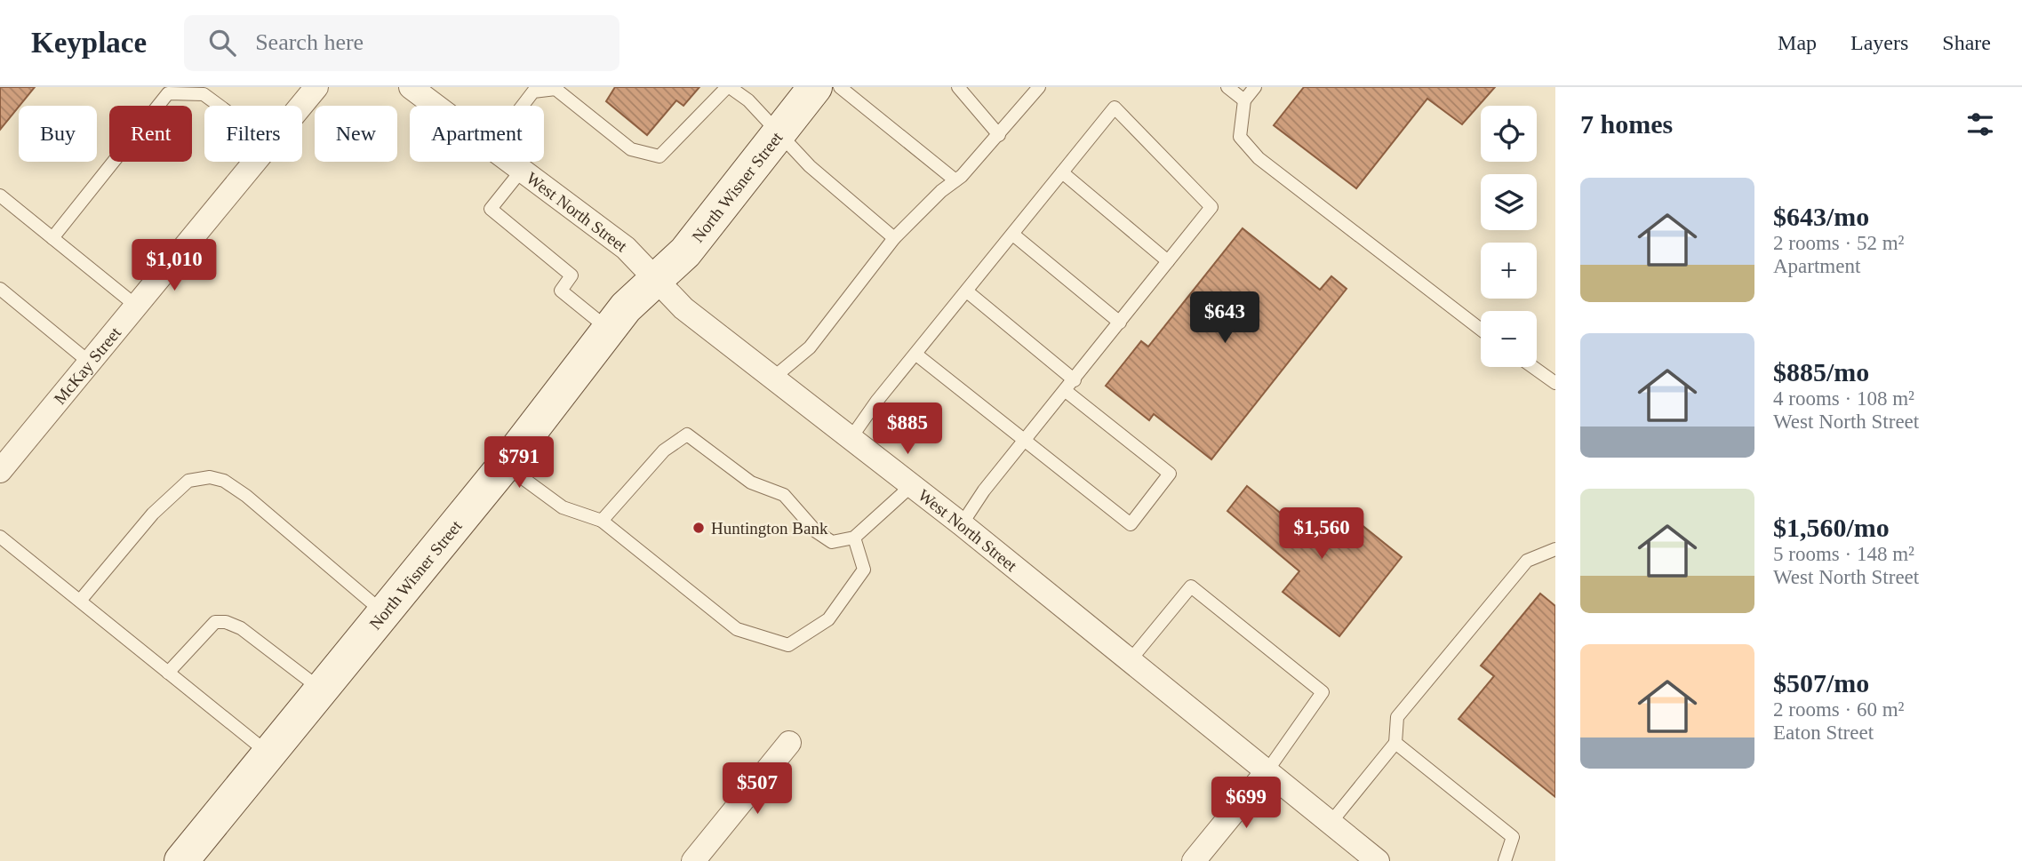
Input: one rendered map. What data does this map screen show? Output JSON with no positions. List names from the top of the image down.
{
  "streets": {
    "street": ["North Wisner Street", "West North Street", "McKay Street"]
  },
  "crossings": [
    ["North Wisner Street", "West North Street"]
  ],
  "places": ["Huntington Bank"],
  "page": {
    "header": "Keyplace",
    "search": "Search here",
    "nav": ["Map", "Layers", "Share"],
    "heading": "7 homes",
    "map_buttons": ["+", "−"],
    "chip": [
      "Buy",
      "Rent",
      "Filters",
      "New",
      "Apartment"
    ],
    "list": [
      {
        "name": "$643/mo",
        "note": "2 rooms · 52 m² · Apartment"
      },
      {
        "name": "$885/mo",
        "note": "4 rooms · 108 m² · West North Street"
      },
      {
        "name": "$1,560/mo",
        "note": "5 rooms · 148 m² · West North Street"
      },
      {
        "name": "$507/mo",
        "note": "2 rooms · 60 m² · Eaton Street"
      }
    ],
    "price": [
      "$1,010",
      "$643",
      "$885",
      "$791",
      "$1,560",
      "$507",
      "$699"
    ]
  }
}
